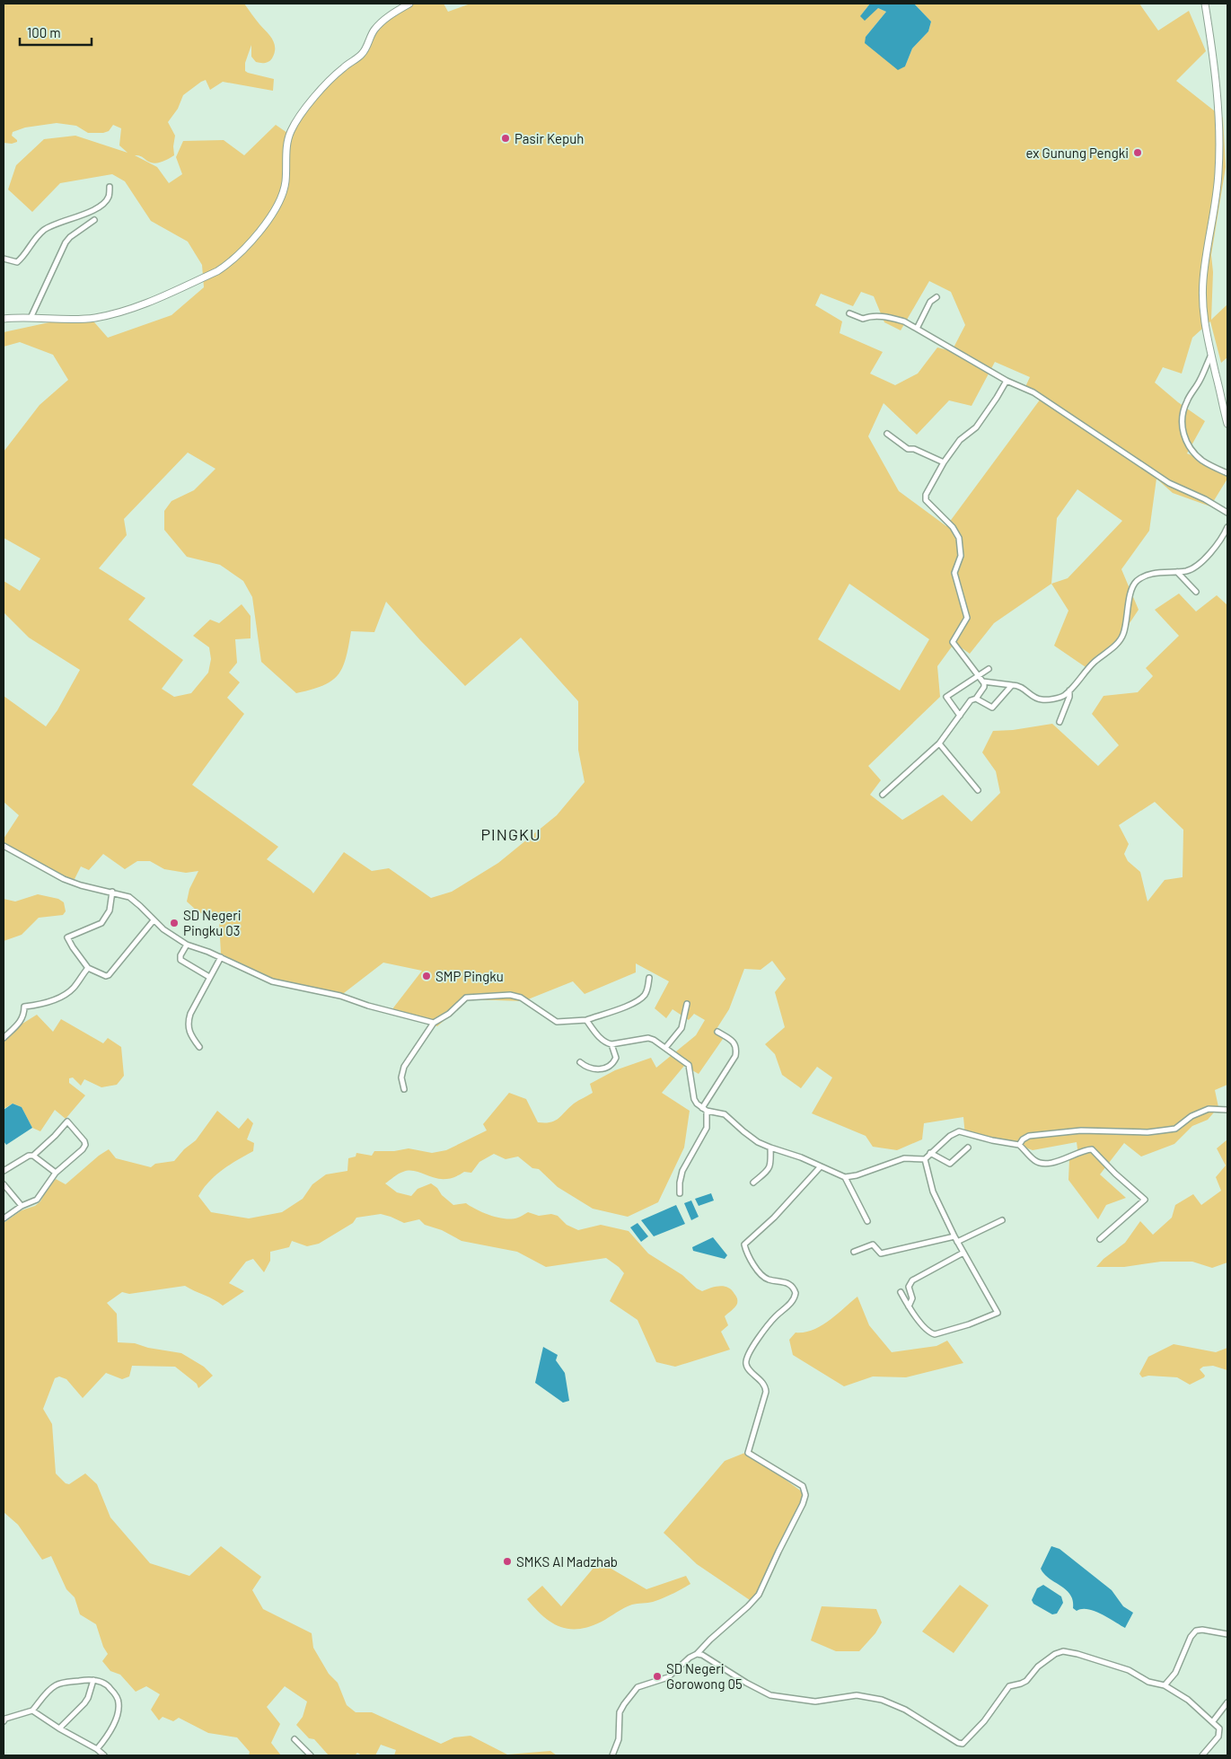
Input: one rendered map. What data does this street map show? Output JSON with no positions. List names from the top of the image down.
{
  "districts": ["PINGKU"],
  "places": [
    "Pasir Kepuh",
    "ex Gunung Pengki",
    "SD Negeri Pingku 03",
    "SMP Pingku",
    "SMKS Al Madzhab",
    "SD Negeri Gorowong 05"
  ],
  "scale_bar": "100 m"
}
